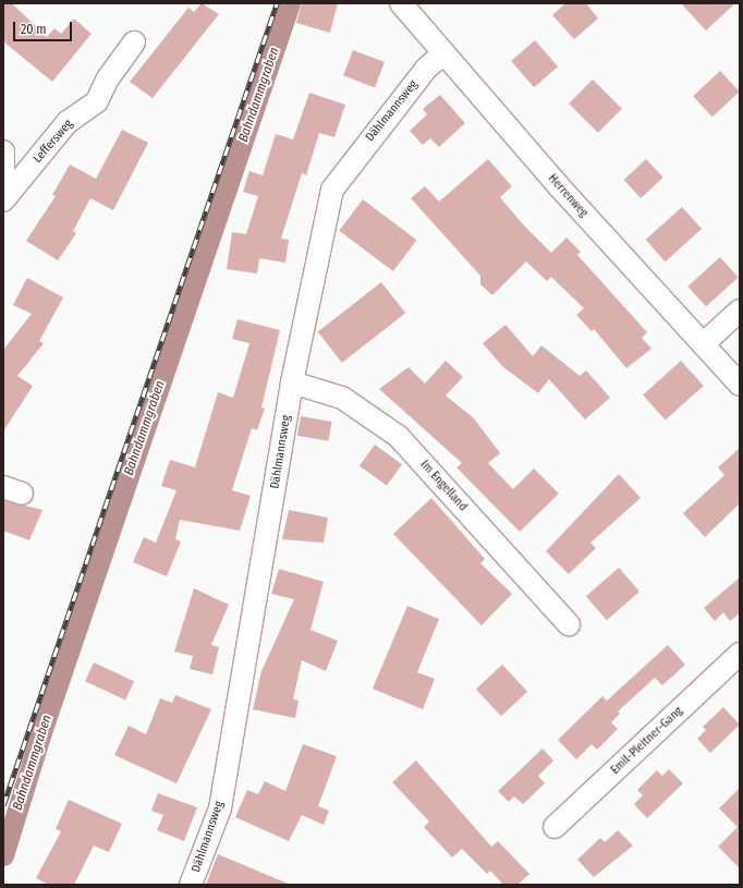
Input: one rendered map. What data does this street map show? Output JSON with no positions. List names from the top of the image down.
{
  "streets": {
    "street": [
      "Dählmannsweg",
      "Leffersweg",
      "Herrenweg",
      "Im Engelland",
      "Emil-Pleitner-Gang"
    ]
  },
  "crossings": [
    ["Dählmannsweg", "Herrenweg"],
    ["Dählmannsweg", "Im Engelland"]
  ],
  "water": ["Bahndammgraben"],
  "scale_bar": "20 m"
}
